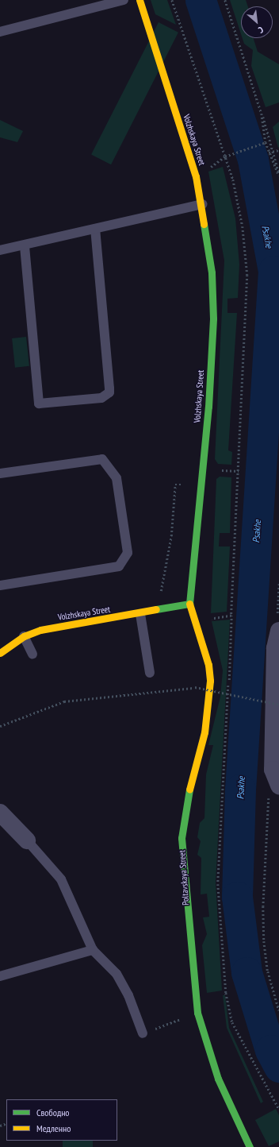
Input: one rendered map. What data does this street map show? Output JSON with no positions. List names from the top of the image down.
{
  "streets": {
    "street": ["Volzhskaya Street", "Poltavskaya Street"]
  },
  "crossings": [
    ["Volzhskaya Street", "Poltavskaya Street"]
  ],
  "water": ["Psakhe"],
  "legend": ["Свободно", "Медленно"],
  "north": "bottom right"
}
